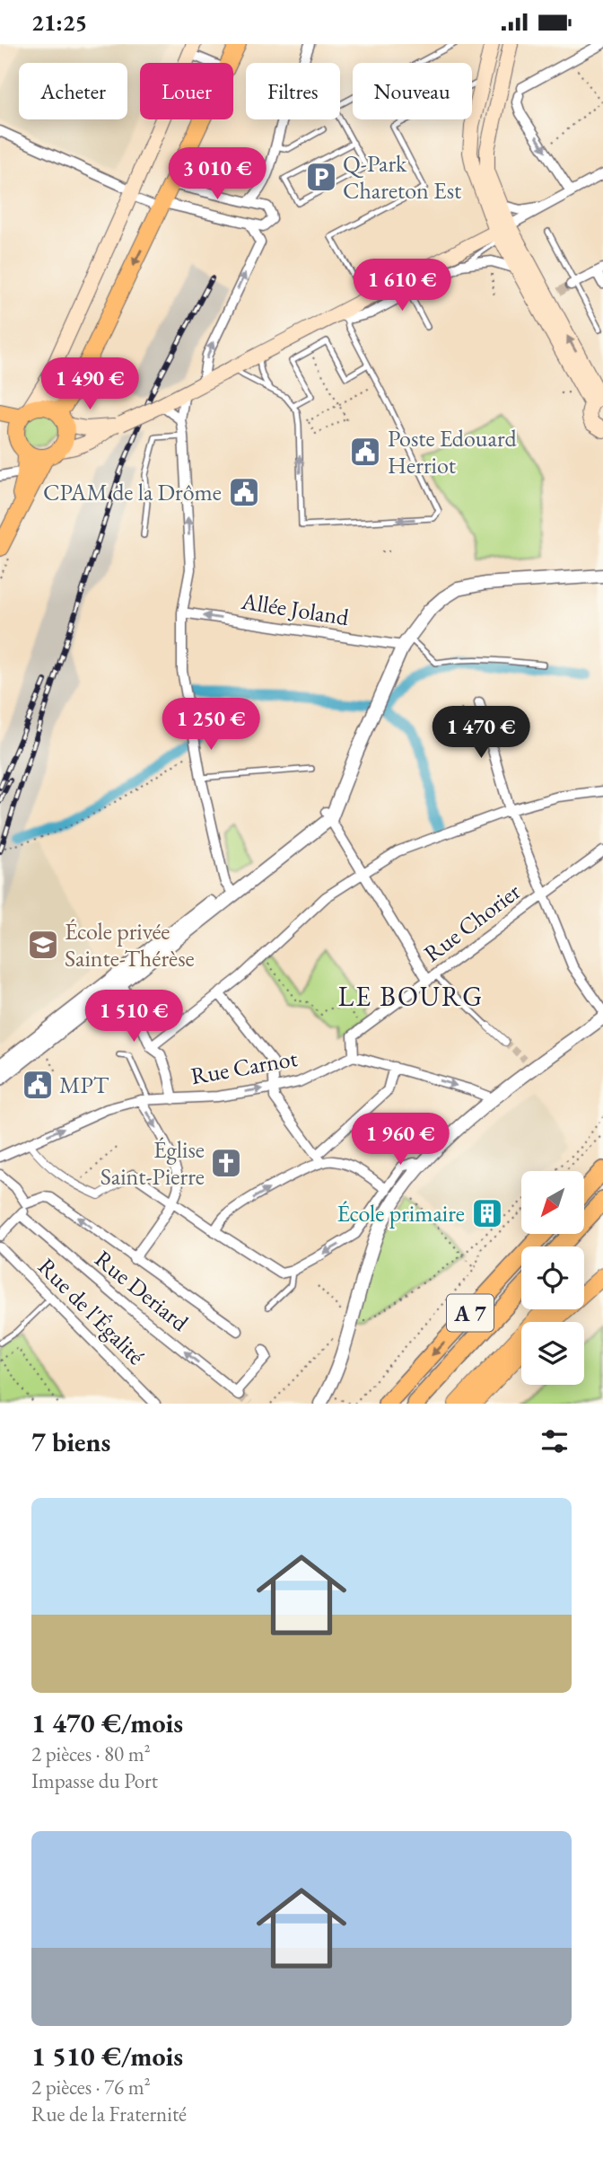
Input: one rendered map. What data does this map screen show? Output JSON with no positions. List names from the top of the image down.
{
  "streets": {
    "highway": ["A 7"],
    "street": [
      "Allée Joland",
      "Rue Chorier",
      "Rue Carnot",
      "Rue Deriard",
      "Rue de l'Égalité"
    ]
  },
  "one_way": ["Allée Joland"],
  "districts": ["LE BOURG"],
  "places": {
    "parking": ["Q-Park Chareton Est"],
    "public building": ["Poste Edouard Herriot", "CPAM de la Drôme", "MPT"],
    "school or university": ["École privée Sainte-Thérèse"],
    "church": ["Église Saint-Pierre"],
    "building": ["École primaire"]
  },
  "north": "bottom left",
  "page": {
    "status": "21:25",
    "chip": [
      "Acheter",
      "Louer",
      "Filtres",
      "Nouveau"
    ],
    "price": [
      "3 010 €",
      "1 610 €",
      "1 490 €",
      "1 250 €",
      "1 470 €",
      "1 510 €",
      "1 960 €"
    ],
    "heading": "7 biens",
    "list": [
      {
        "name": "1 470 €/mois",
        "note": "2 pièces · 80 m² · Impasse du Port"
      },
      {
        "name": "1 510 €/mois",
        "note": "2 pièces · 76 m² · Rue de la Fraternité"
      }
    ]
  }
}
